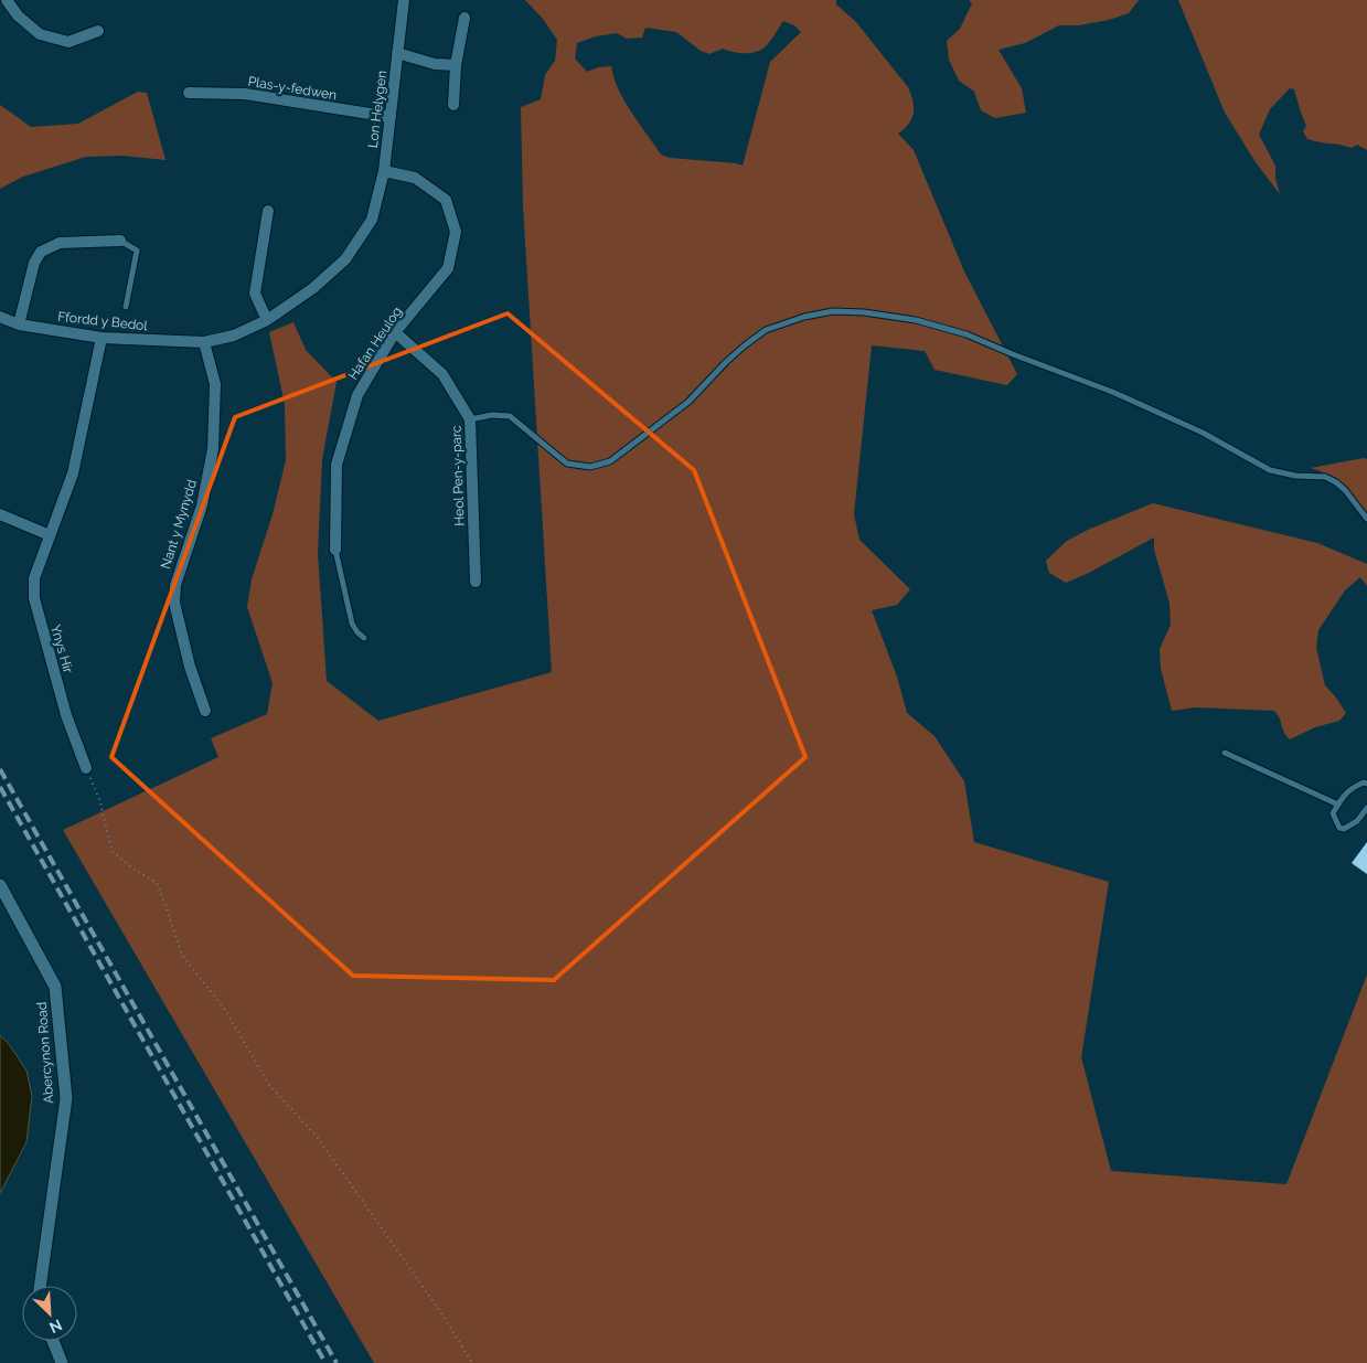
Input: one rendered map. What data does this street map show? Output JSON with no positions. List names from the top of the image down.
{
  "streets": {
    "street": [
      "Plas-y-fedwen",
      "Lon Helygen",
      "Ffordd y Bedol",
      "Hafan Heulog",
      "Heol Pen-y-parc",
      "Nant y Mynydd",
      "Ynys Hir",
      "Abercynon Road"
    ]
  },
  "crossings": [
    ["Plas-y-fedwen", "Lon Helygen"],
    ["Lon Helygen", "Ffordd y Bedol"],
    ["Lon Helygen", "Hafan Heulog"],
    ["Ffordd y Bedol", "Nant y Mynydd"],
    ["Ffordd y Bedol", "Ynys Hir"],
    ["Hafan Heulog", "Heol Pen-y-parc"]
  ],
  "north": "bottom right"
}
